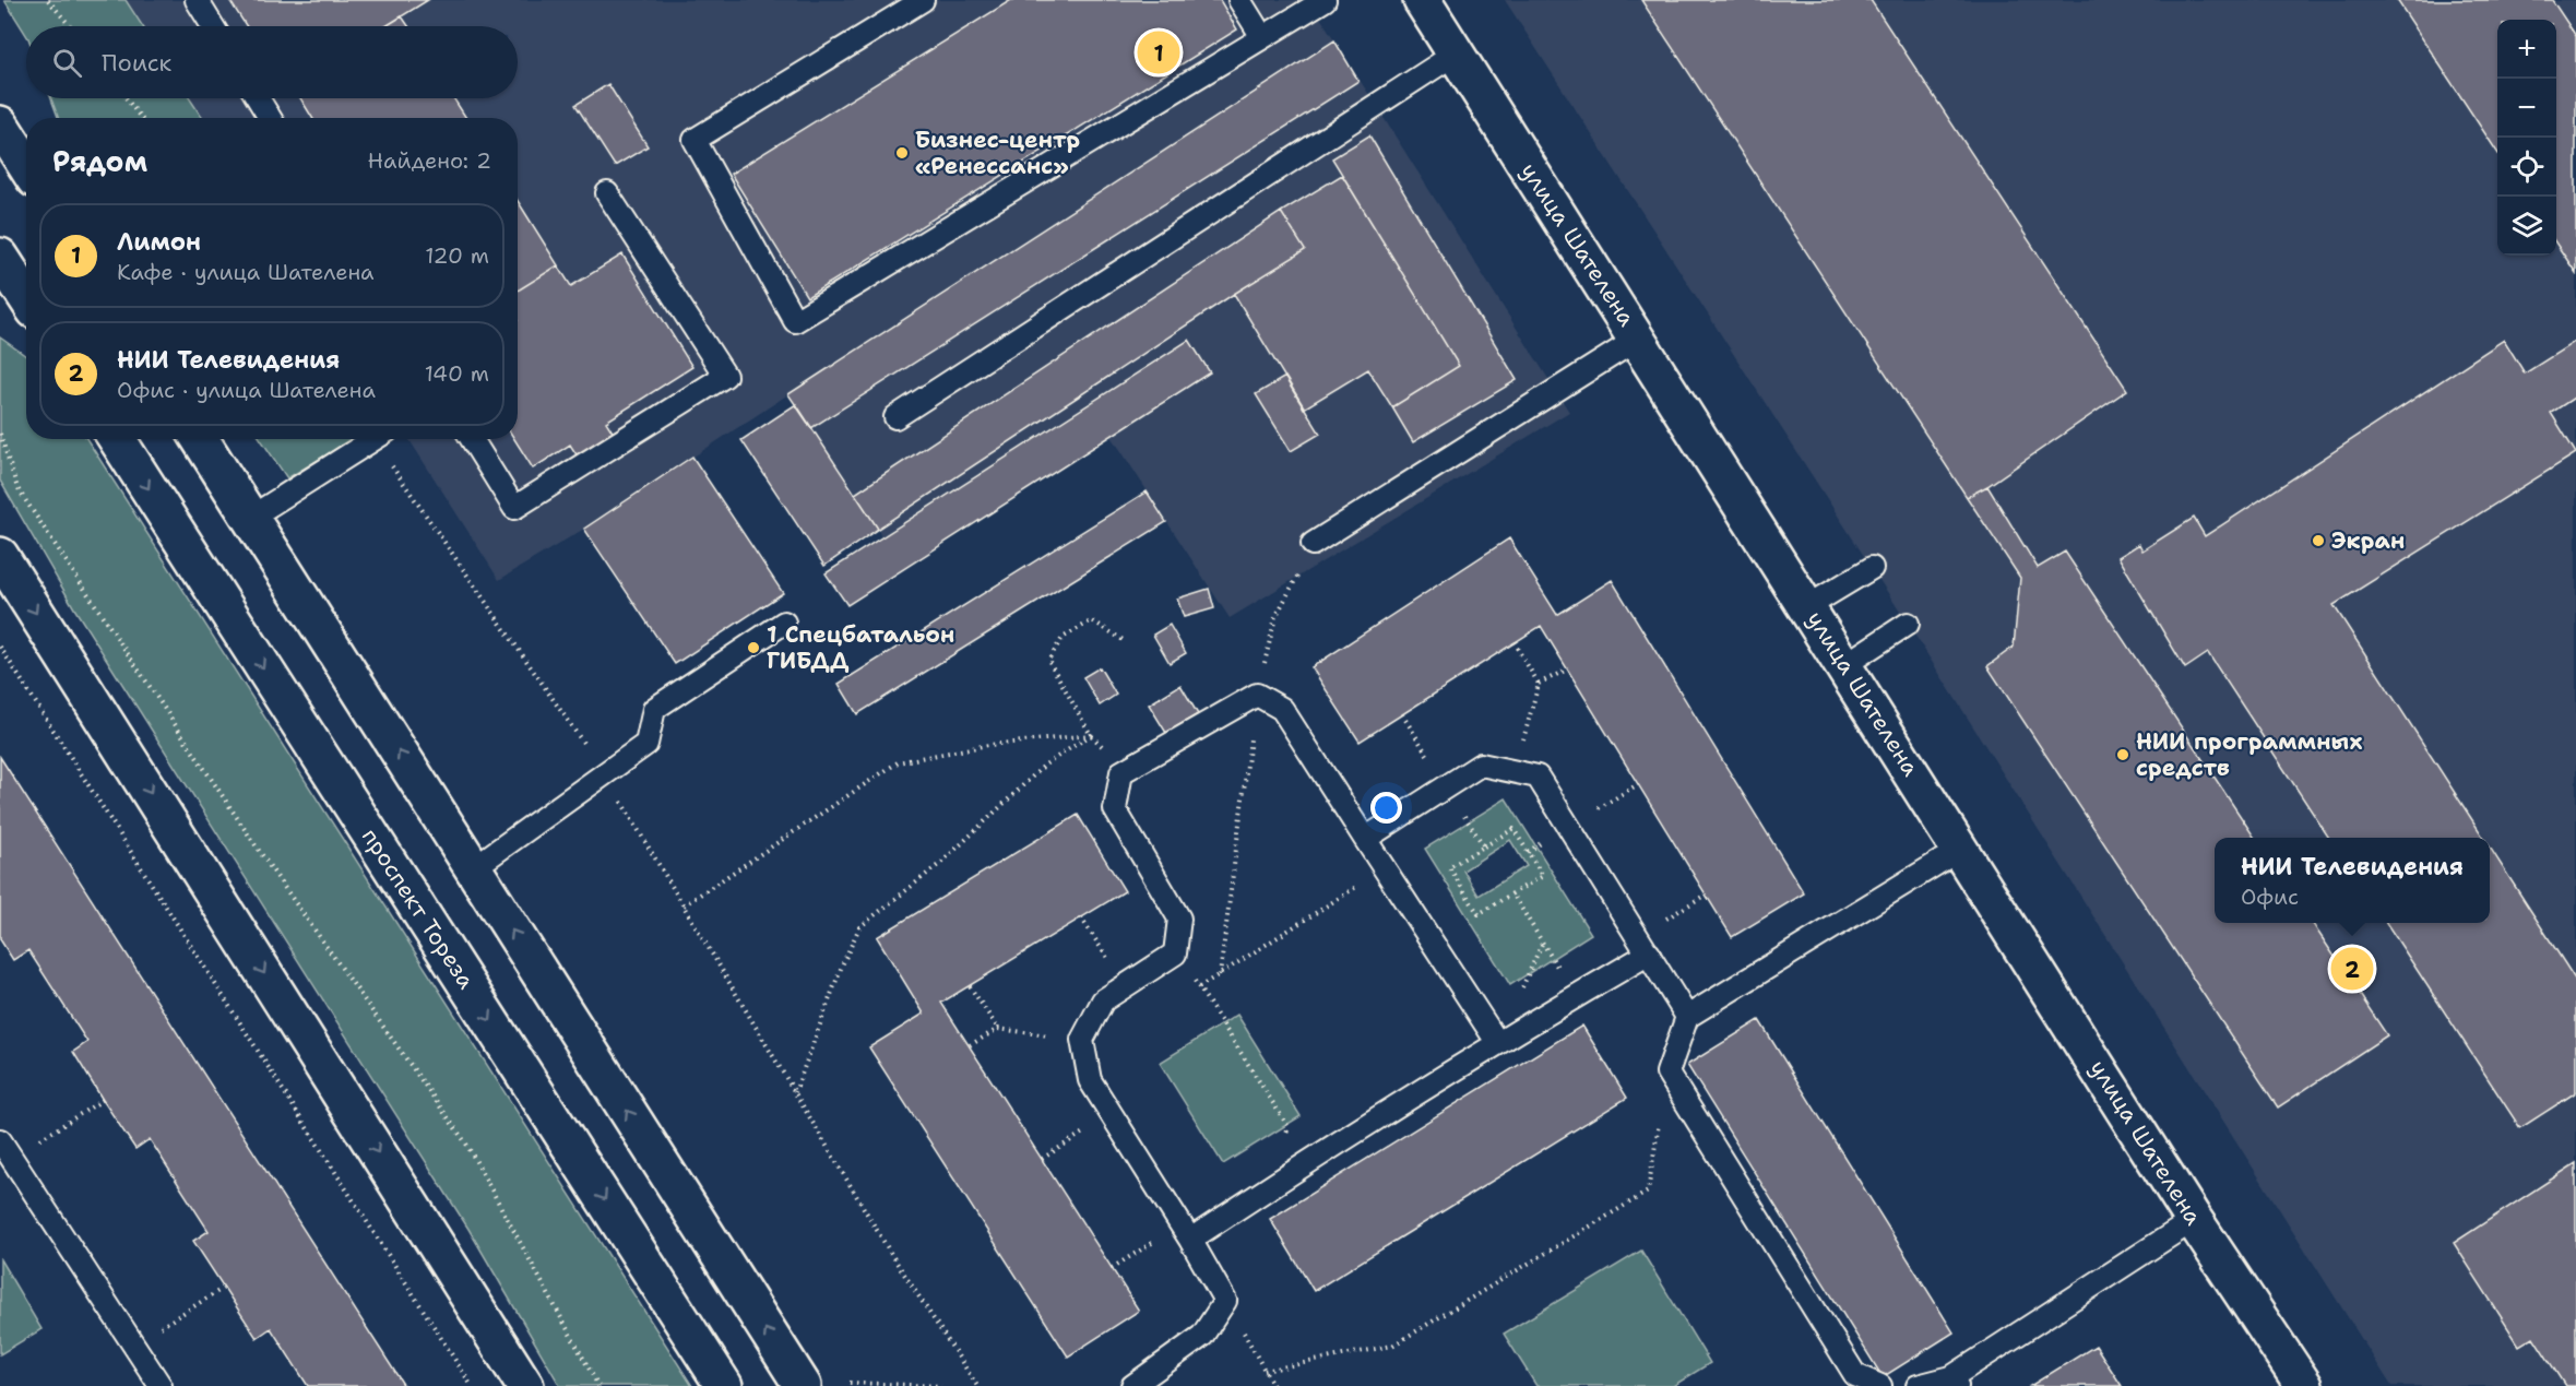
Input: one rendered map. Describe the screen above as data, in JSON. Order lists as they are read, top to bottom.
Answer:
{
  "streets": {
    "street": ["улица Шателена", "проспект Тореза"]
  },
  "places": [
    "Бизнес-центр «Ренессанс»",
    "Экран",
    "1 Спецбатальон ГИБДД",
    "НИИ программных средств"
  ],
  "page": {
    "map_buttons": ["+", "−"],
    "search": "Поиск",
    "pins": ["1", "2"],
    "heading": ["Рядом", "Найдено: 2"],
    "list": [
      {
        "mark": "1",
        "name": "Лимон",
        "note": "Кафе · улица Шателена",
        "value": "120 m"
      },
      {
        "mark": "2",
        "name": "НИИ Телевидения",
        "note": "Офис · улица Шателена",
        "value": "140 m"
      }
    ],
    "popup": ["НИИ Телевидения", "Офис"]
  }
}
